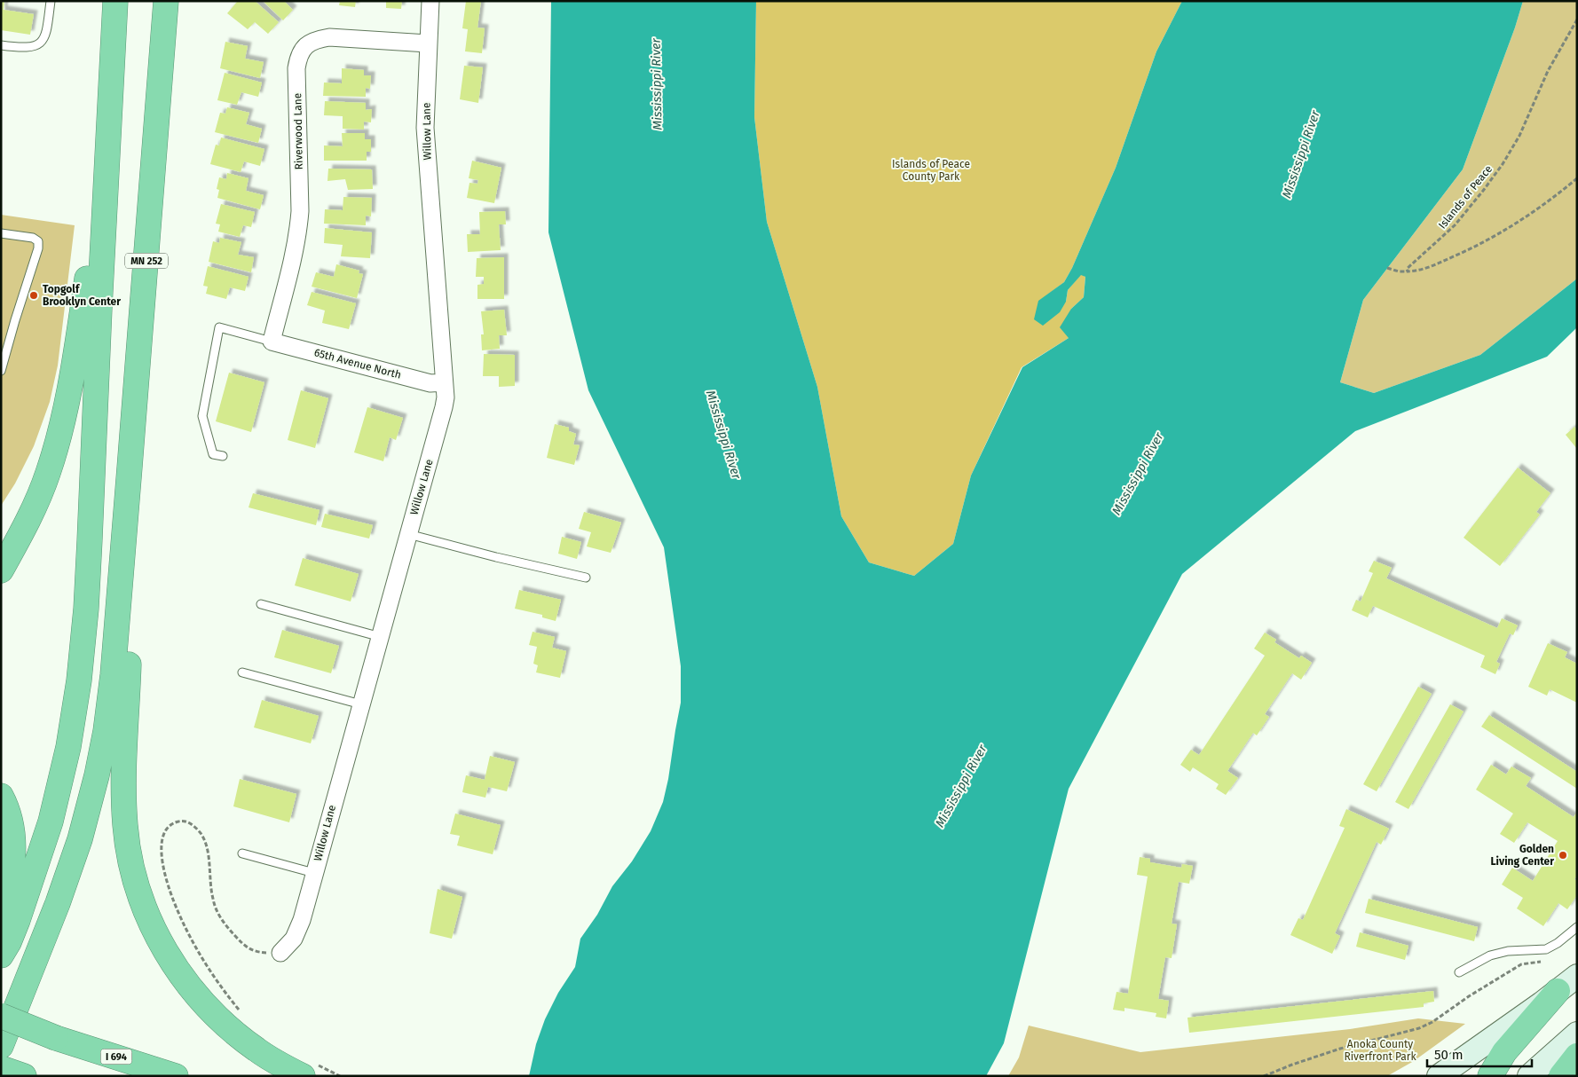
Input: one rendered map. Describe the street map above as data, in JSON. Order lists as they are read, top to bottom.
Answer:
{
  "streets": {
    "highway": ["MN 252", "I 694"],
    "street": ["Riverwood Lane", "Willow Lane", "65th Avenue North"],
    "path": ["Islands of Peace"]
  },
  "crossings": [
    ["Riverwood Lane", "Willow Lane"],
    ["Riverwood Lane", "65th Avenue North"],
    ["Willow Lane", "65th Avenue North"]
  ],
  "water": ["Mississippi River"],
  "parks": ["Islands of Peace County Park", "Anoka County Riverfront Park"],
  "places": ["Topgolf Brooklyn Center", "Golden Living Center"],
  "scale_bar": "50 m"
}
